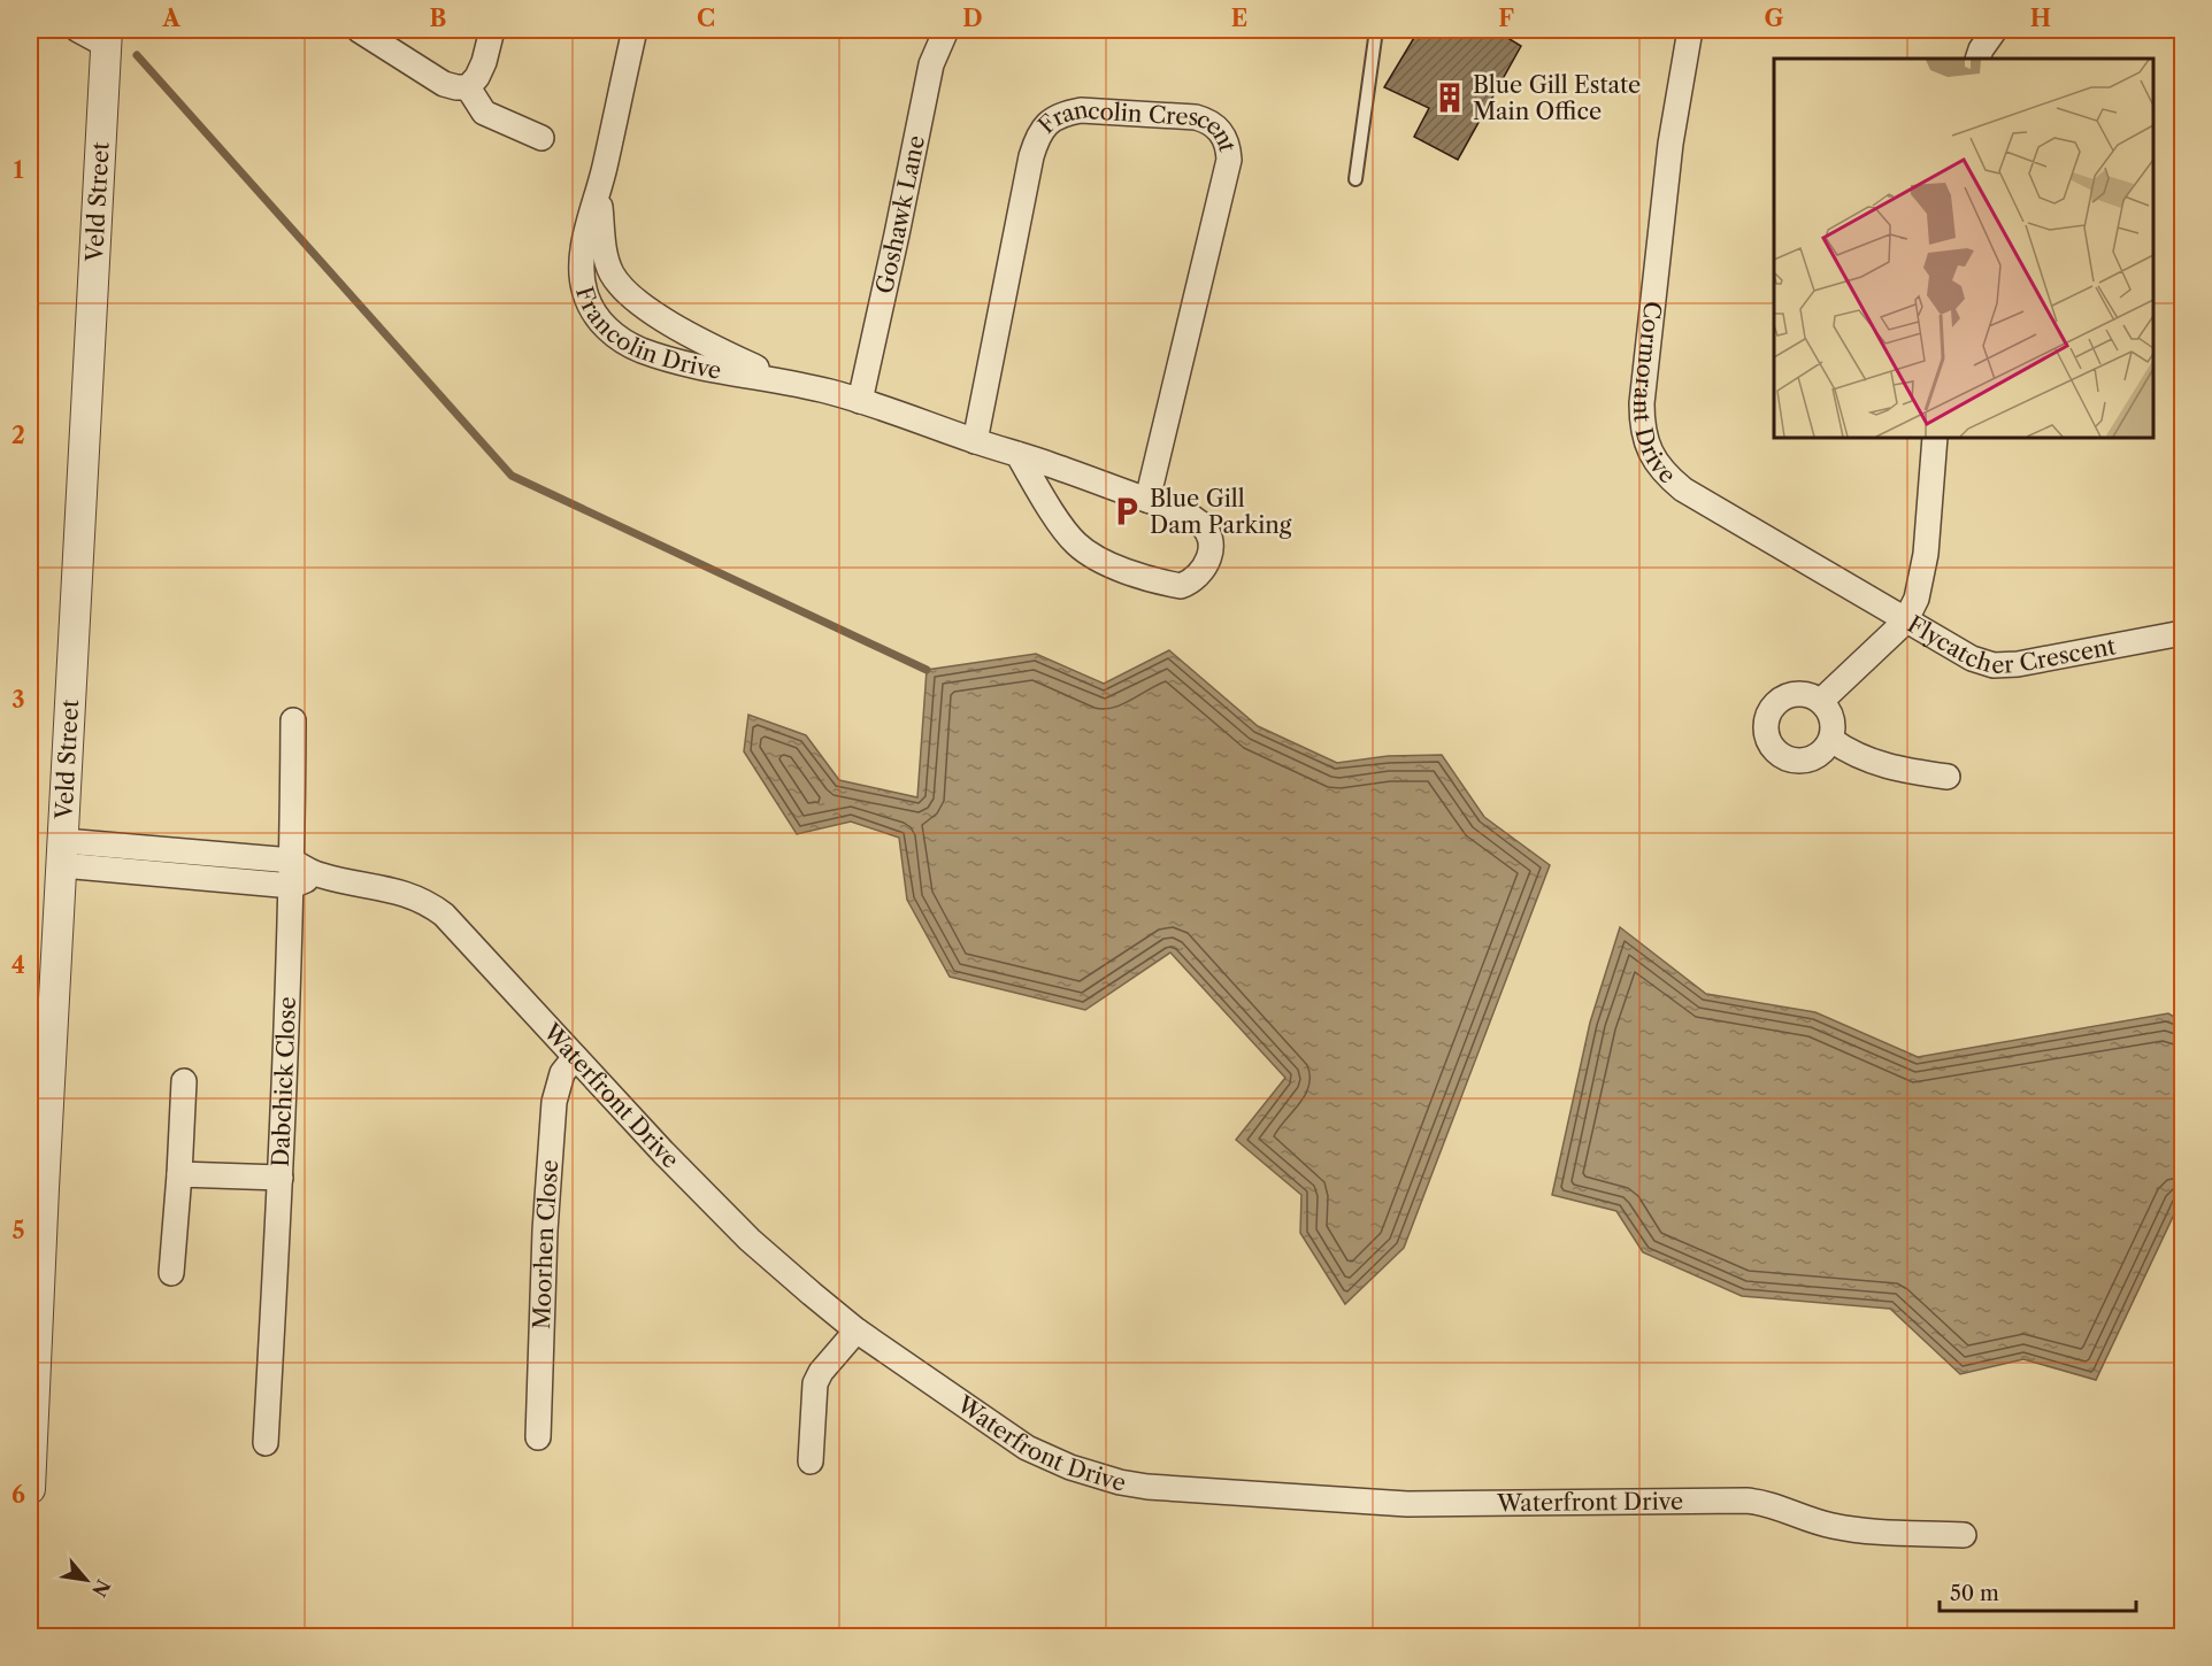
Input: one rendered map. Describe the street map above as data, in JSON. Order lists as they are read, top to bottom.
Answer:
{
  "streets": {
    "street": [
      "Francolin Crescent",
      "Veld Street",
      "Goshawk Lane",
      "Francolin Drive",
      "Cormorant Drive",
      "Flycatcher Crescent",
      "Dabchick Close",
      "Waterfront Drive",
      "Moorhen Close"
    ]
  },
  "crossings": [
    ["Francolin Crescent", "Francolin Drive"],
    ["Veld Street", "Waterfront Drive"],
    ["Goshawk Lane", "Francolin Drive"],
    ["Cormorant Drive", "Flycatcher Crescent"],
    ["Dabchick Close", "Waterfront Drive"],
    ["Waterfront Drive", "Moorhen Close"]
  ],
  "places": {
    "building": ["Blue Gill Estate Main Office"],
    "parking": ["Blue Gill Dam Parking"]
  },
  "scale_bar": "50 m",
  "north": "bottom right",
  "grid": {
    "columns": [
      "A",
      "B",
      "C",
      "D",
      "E",
      "F",
      "G",
      "H"
    ],
    "rows": [
      "1",
      "2",
      "3",
      "4",
      "5",
      "6"
    ]
  }
}
